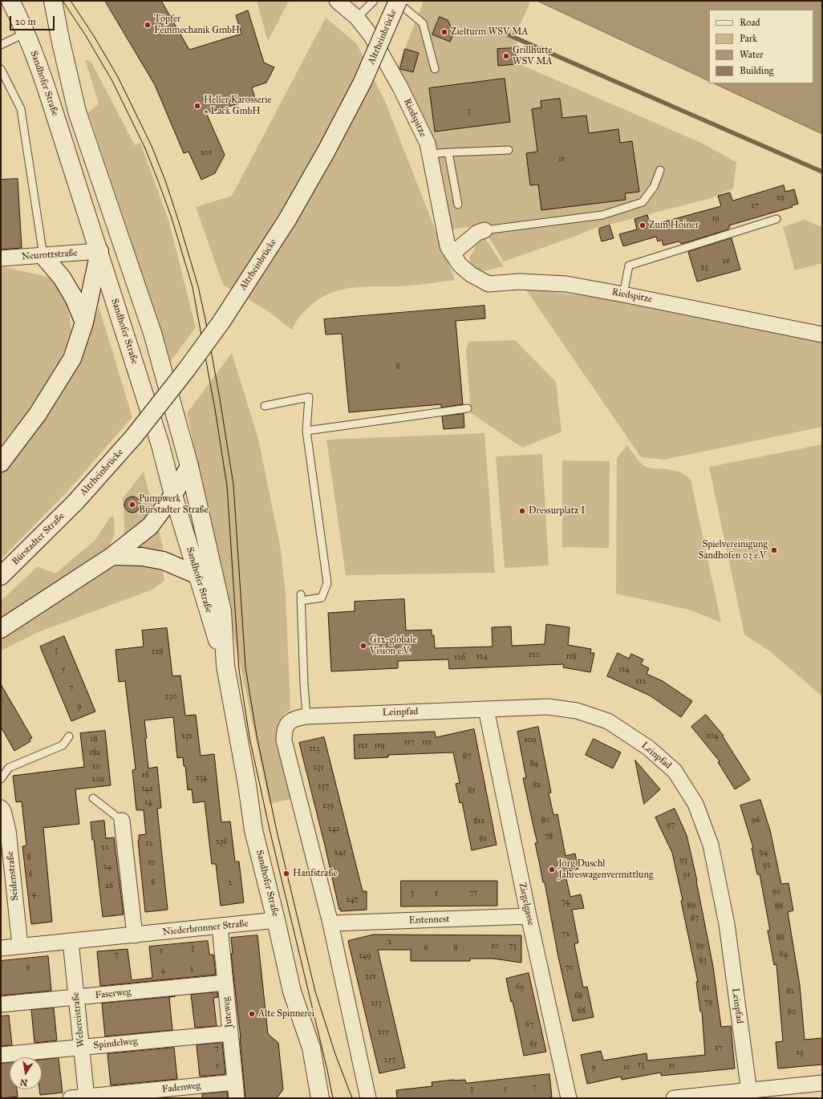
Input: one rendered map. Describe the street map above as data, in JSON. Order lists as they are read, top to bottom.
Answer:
{
  "streets": {
    "street": [
      "Altrheinbrücke",
      "Sandhofer Straße",
      "Riedspitze",
      "Neurottstraße",
      "Bürstadter Straße",
      "Leinpfad",
      "Seidenstraße",
      "Ziegelgasse",
      "Entennest",
      "Niederbronner Straße",
      "Faserweg",
      "Juteweg",
      "Webereistraße",
      "Spindelweg",
      "Fadenweg"
    ]
  },
  "crossings": [
    ["Altrheinbrücke", "Bürstadter Straße"],
    ["Sandhofer Straße", "Neurottstraße"],
    ["Sandhofer Straße", "Niederbronner Straße"],
    ["Leinpfad", "Ziegelgasse"],
    ["Seidenstraße", "Niederbronner Straße"],
    ["Ziegelgasse", "Entennest"],
    ["Niederbronner Straße", "Juteweg"],
    ["Niederbronner Straße", "Webereistraße"],
    ["Faserweg", "Juteweg"],
    ["Faserweg", "Webereistraße"],
    ["Juteweg", "Spindelweg"],
    ["Juteweg", "Fadenweg"],
    ["Webereistraße", "Spindelweg"],
    ["Webereistraße", "Fadenweg"]
  ],
  "places": [
    "Töpfer Feinmechanik GmbH",
    "Zielturm WSV MA",
    "Grillhütte WSV MA",
    "Heller Karosserie + Lack GmbH",
    "Zum Hoiner",
    "Pumpwerk Bürstadter Straße",
    "Dressurplatz I",
    "Spielvereinigung Sandhofen 03 e.V.",
    "G12-globale Vision e.V.",
    "Jörg Duschl Jahreswagenvermittlung",
    "Hanfstraße",
    "Alte Spinnerei"
  ],
  "house_numbers": [
    "3",
    "201",
    "11",
    "29",
    "27",
    "19",
    "25",
    "23",
    "8",
    "3",
    "228",
    "120",
    "124",
    "118",
    "126",
    "5",
    "114",
    "112",
    "7",
    "230",
    "9",
    "232",
    "104",
    "18",
    "109",
    "117",
    "115",
    "121",
    "119",
    "123",
    "18a",
    "87",
    "84",
    "20",
    "235",
    "16",
    "234",
    "20a",
    "82",
    "237",
    "14a",
    "85",
    "14",
    "239",
    "80",
    "96",
    "81a",
    "97",
    "241",
    "78",
    "81",
    "236",
    "12",
    "22",
    "243",
    "94",
    "8",
    "93",
    "10",
    "92",
    "24",
    "6",
    "91",
    "8",
    "2",
    "26",
    "90",
    "3",
    "5",
    "77",
    "4",
    "247",
    "74",
    "89",
    "88",
    "87",
    "72",
    "86",
    "2",
    "10",
    "73",
    "85",
    "3",
    "6",
    "8",
    "5",
    "84",
    "7",
    "249",
    "83",
    "9",
    "70",
    "2",
    "4",
    "251",
    "69",
    "81",
    "82",
    "68",
    "79",
    "253",
    "66",
    "80",
    "67",
    "255",
    "65",
    "17",
    "7",
    "19",
    "257",
    "13",
    "5",
    "15",
    "9",
    "11",
    "7",
    "3",
    "5"
  ],
  "legend": [
    "Road",
    "Park",
    "Water",
    "Building"
  ],
  "scale_bar": "20 m",
  "north": "bottom"
}
